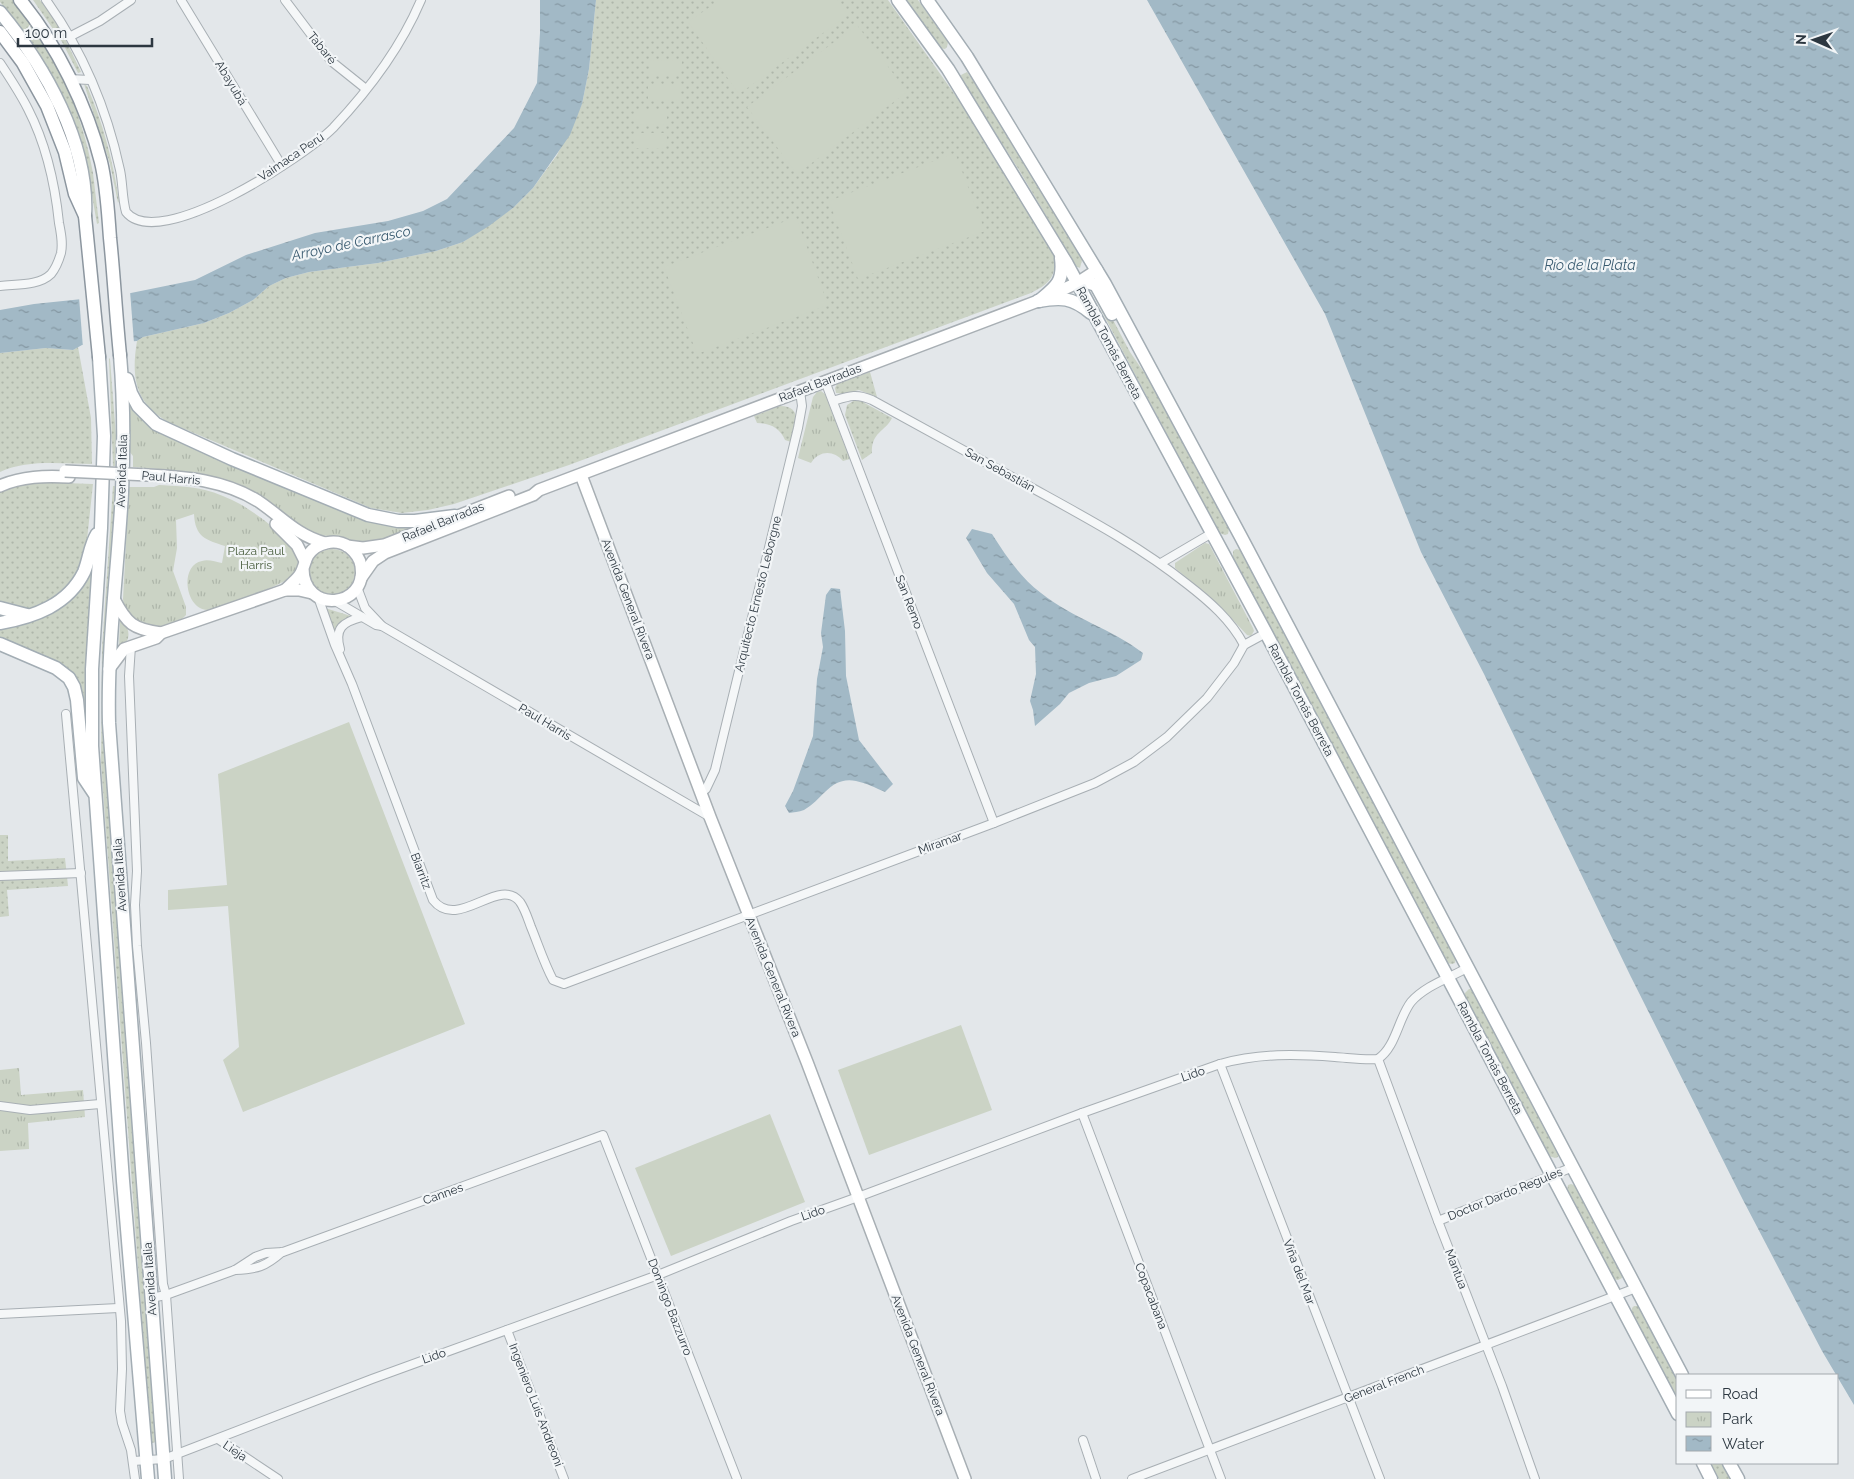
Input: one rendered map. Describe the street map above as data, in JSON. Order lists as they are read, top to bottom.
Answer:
{
  "streets": {
    "main road": [
      "Rambla Tomás Berreta",
      "Rafael Barradas",
      "Avenida Italia",
      "Paul Harris",
      "Avenida General Rivera"
    ],
    "street": [
      "Tabaré",
      "Abayubá",
      "Vaimaca Perú",
      "San Sebastián",
      "Arquitecto Ernesto Leborgne",
      "San Remo",
      "Miramar",
      "Biarritz",
      "Lido",
      "Cannes",
      "Doctor Dardo Regules",
      "Mantua",
      "Viña del Mar",
      "Copacabana",
      "Domingo Bazzurro",
      "General French",
      "Ingeniero Luis Andreoni",
      "Lieja"
    ]
  },
  "crossings": [
    ["Tabaré", "Vaimaca Perú"],
    ["Abayubá", "Vaimaca Perú"],
    ["Rambla Tomás Berreta", "Rafael Barradas"],
    ["Rambla Tomás Berreta", "Doctor Dardo Regules"],
    ["Rambla Tomás Berreta", "General French"],
    ["Rafael Barradas", "Paul Harris"],
    ["Rafael Barradas", "Arquitecto Ernesto Leborgne"],
    ["Rafael Barradas", "Avenida General Rivera"],
    ["Rafael Barradas", "San Remo"],
    ["Rafael Barradas", "Biarritz"],
    ["San Sebastián", "San Remo"],
    ["San Sebastián", "Miramar"],
    ["Avenida Italia", "Lido"],
    ["Avenida Italia", "Cannes"],
    ["Paul Harris", "Avenida General Rivera"],
    ["Paul Harris", "Biarritz"],
    ["Arquitecto Ernesto Leborgne", "Avenida General Rivera"],
    ["Avenida General Rivera", "Miramar"],
    ["Avenida General Rivera", "Lido"],
    ["San Remo", "Miramar"],
    ["Miramar", "Biarritz"],
    ["Lido", "Mantua"],
    ["Lido", "Viña del Mar"],
    ["Lido", "Copacabana"],
    ["Lido", "Domingo Bazzurro"],
    ["Lido", "Ingeniero Luis Andreoni"],
    ["Lido", "Lieja"],
    ["Cannes", "Domingo Bazzurro"],
    ["Doctor Dardo Regules", "Mantua"],
    ["Mantua", "General French"],
    ["Viña del Mar", "General French"],
    ["Copacabana", "General French"]
  ],
  "water": ["Arroyo de Carrasco", "Río de la Plata"],
  "parks": ["Plaza Paul Harris"],
  "legend": ["Road", "Park", "Water"],
  "scale_bar": "100 m",
  "north": "left"
}
